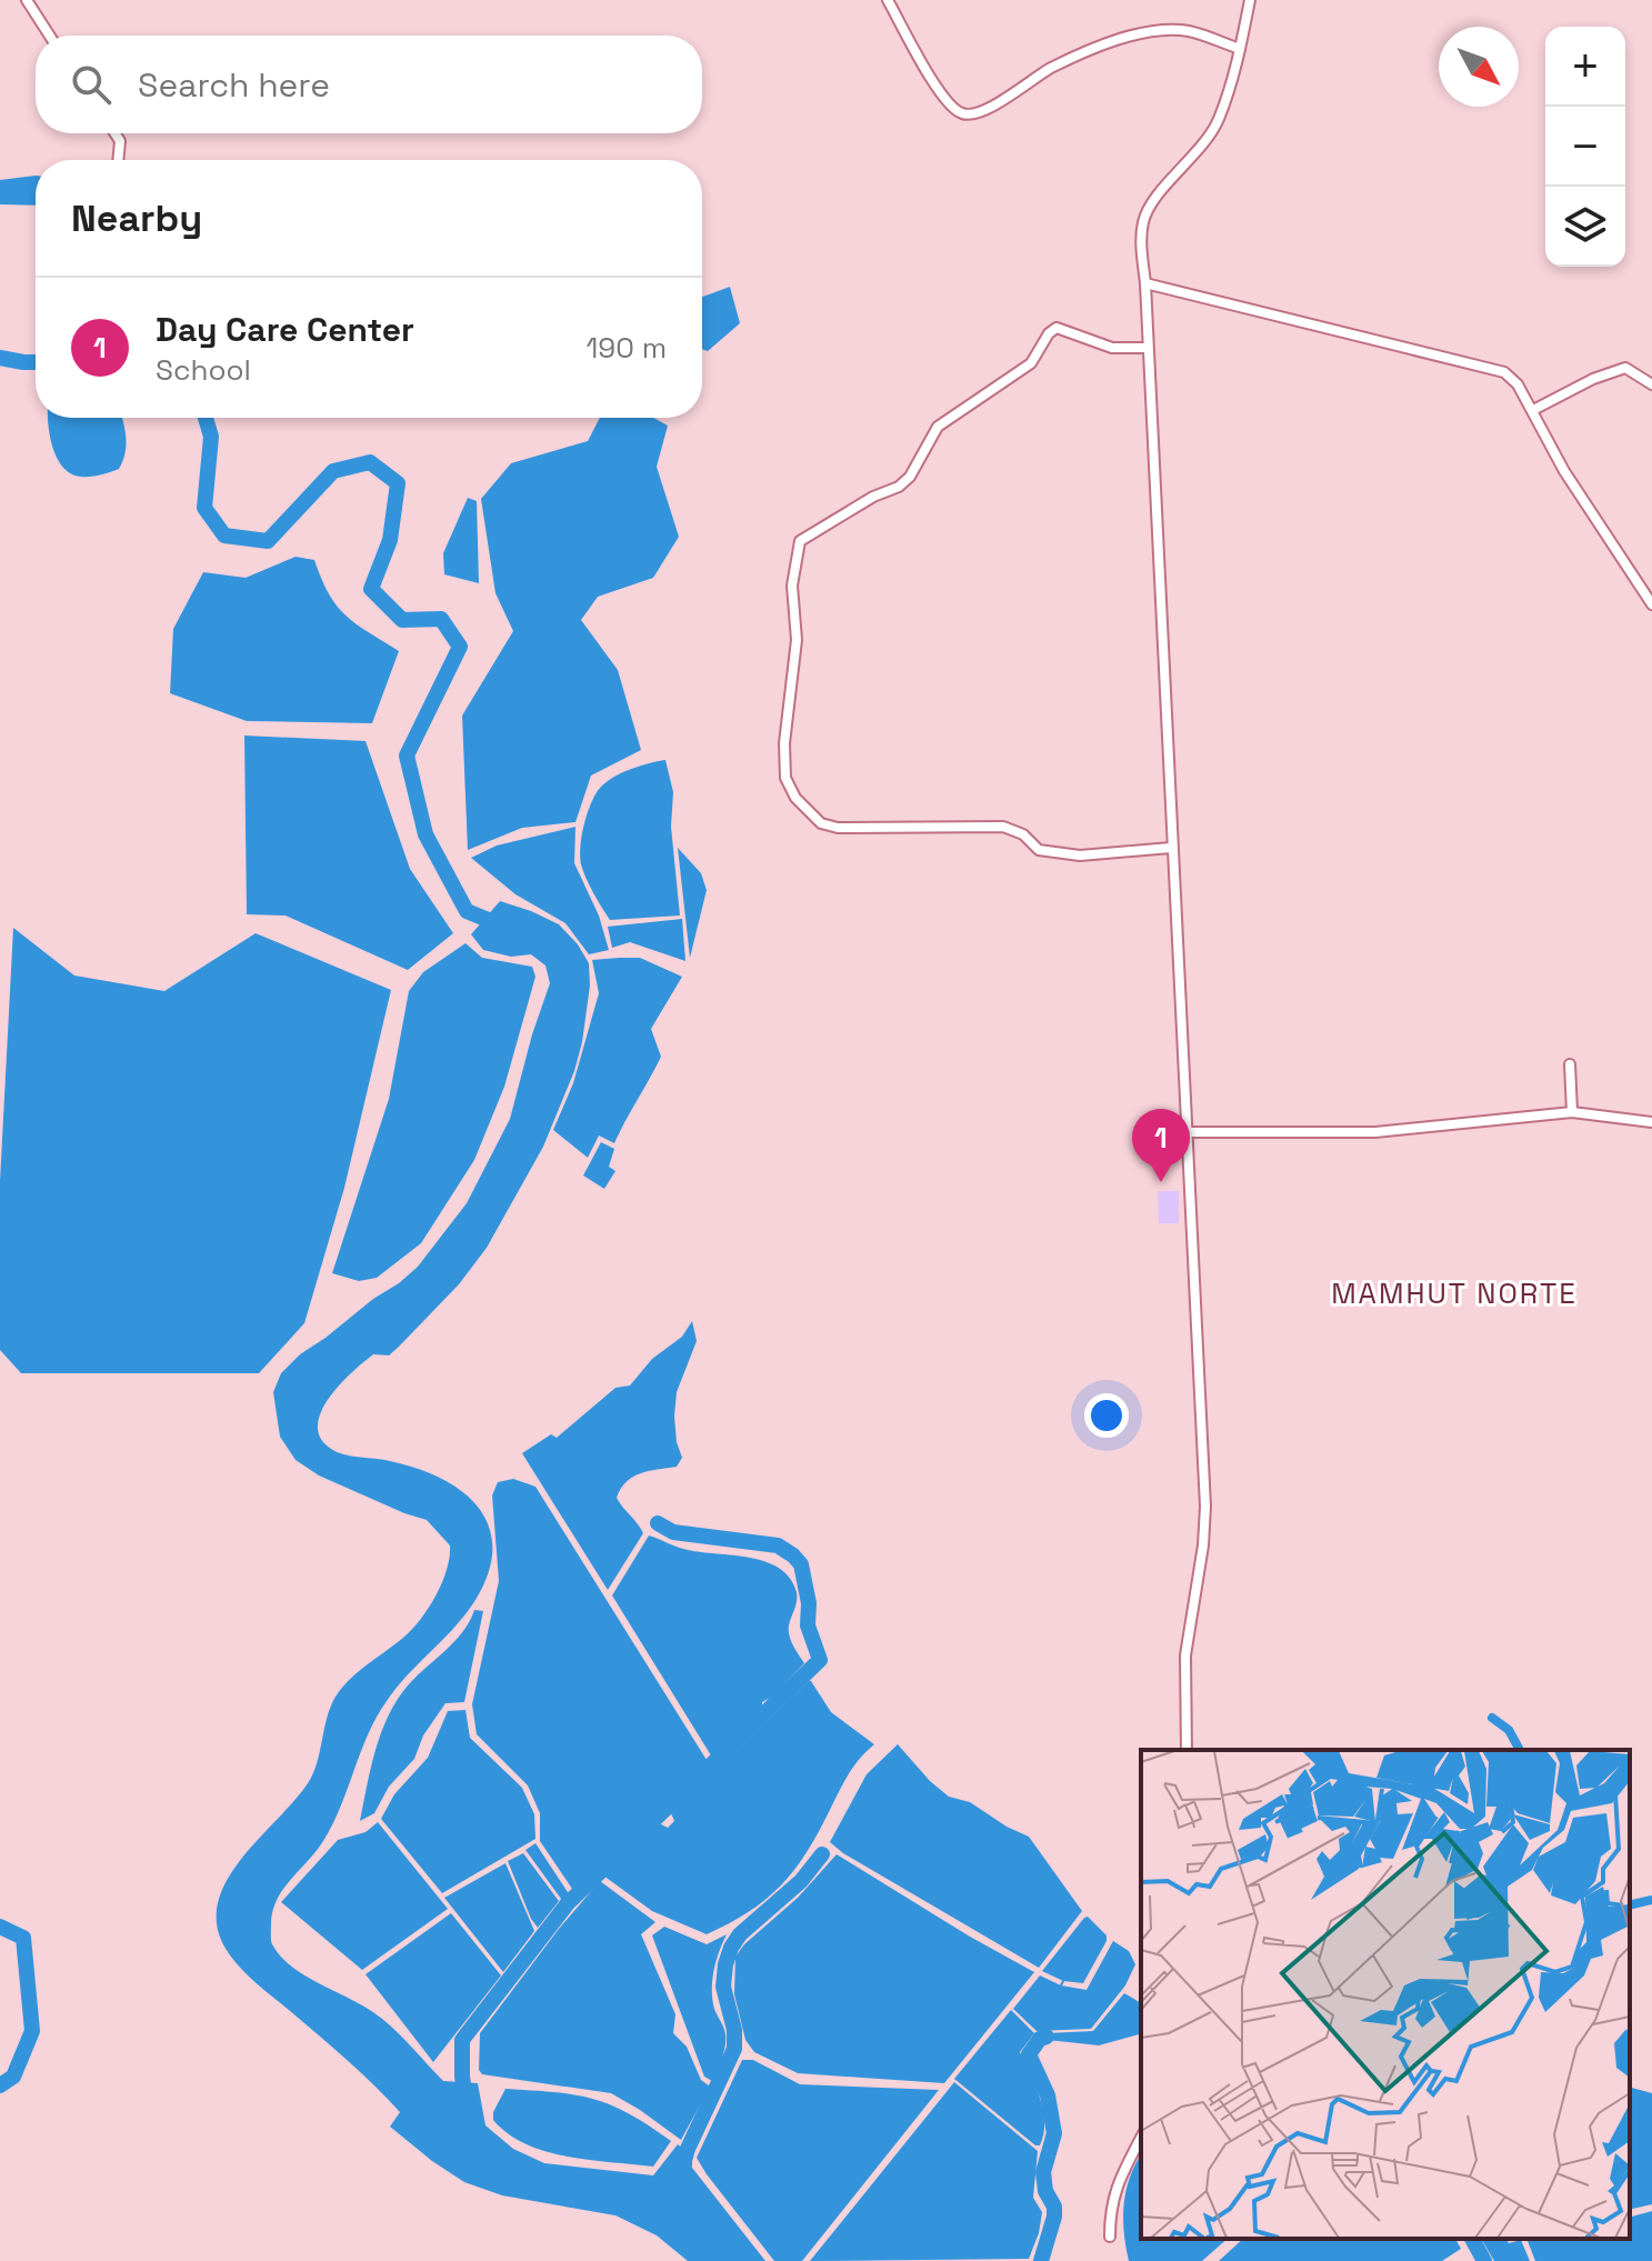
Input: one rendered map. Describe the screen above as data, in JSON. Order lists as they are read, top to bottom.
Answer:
{
  "districts": ["MAMHUT NORTE"],
  "north": "bottom right",
  "page": {
    "map_buttons": ["+", "−"],
    "search": "Search here",
    "heading": "Nearby",
    "list": [
      {
        "mark": "1",
        "name": "Day Care Center",
        "note": "School",
        "value": "190 m"
      }
    ],
    "pins": "1"
  }
}
